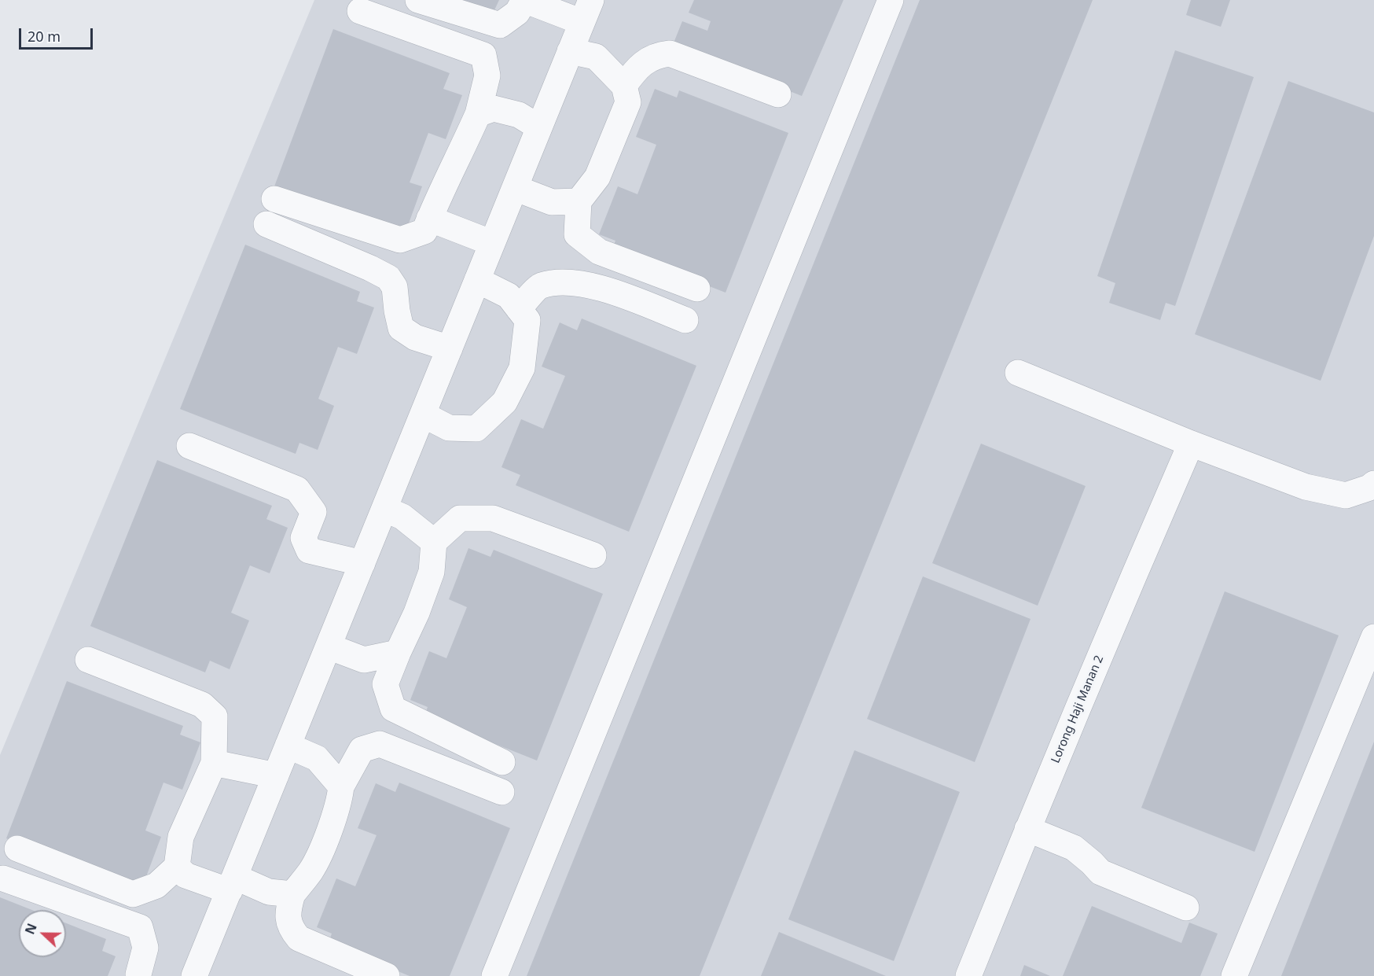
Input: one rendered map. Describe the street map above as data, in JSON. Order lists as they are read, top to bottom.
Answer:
{
  "streets": {
    "street": ["Lorong Haji Manan 2"]
  },
  "scale_bar": "20 m",
  "north": "left"
}
